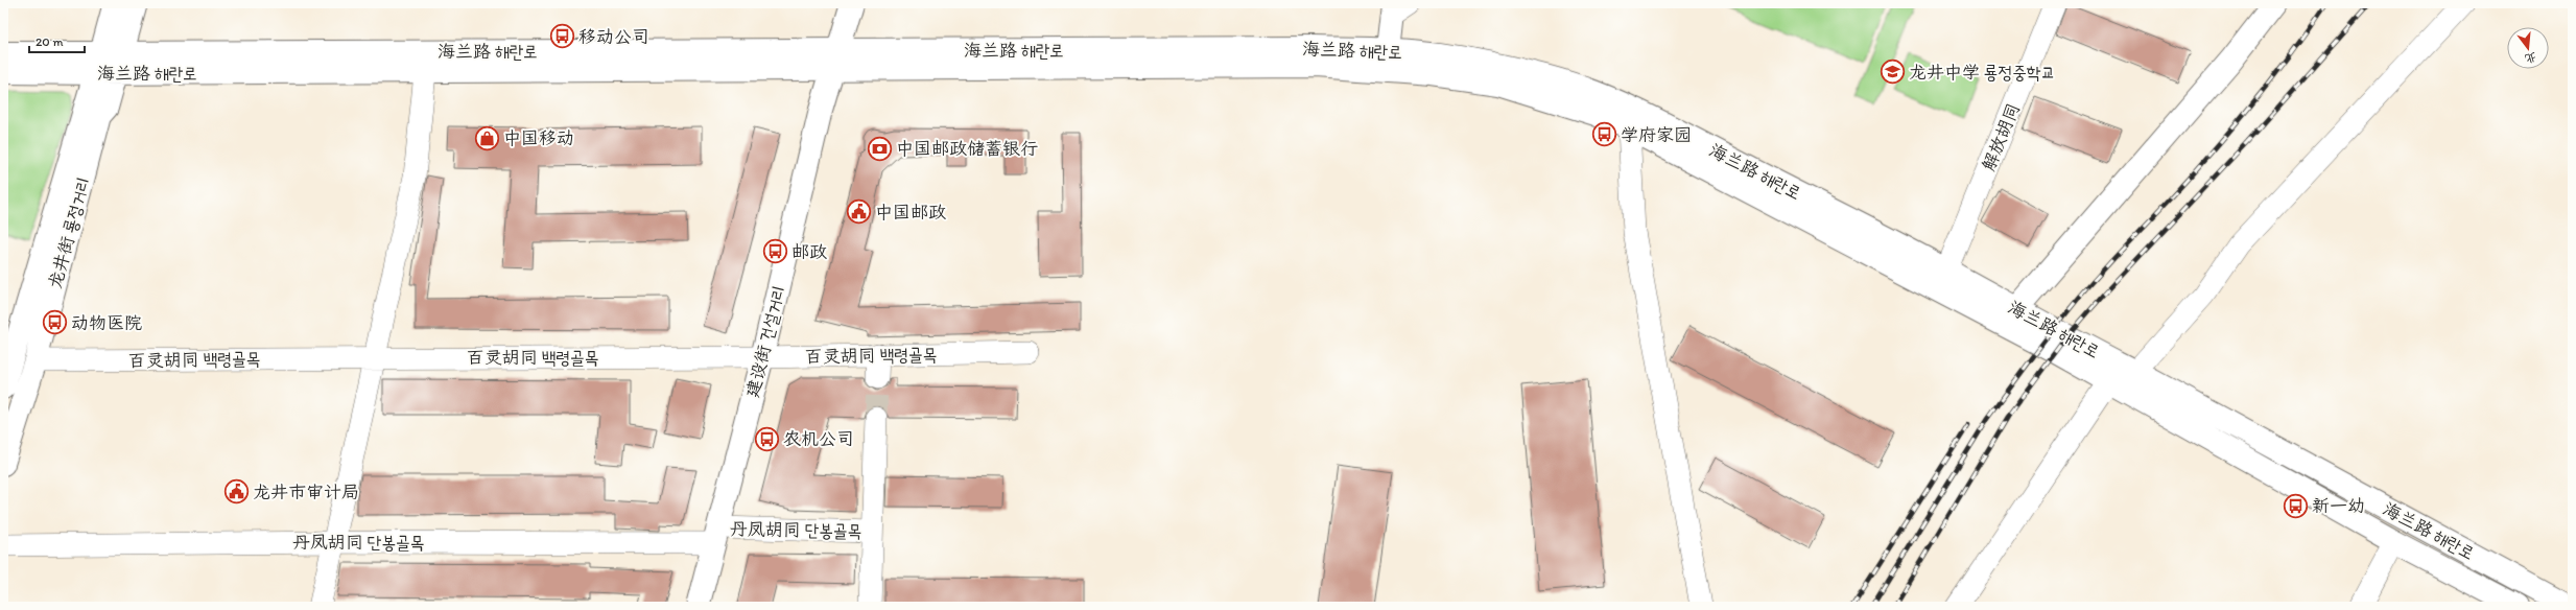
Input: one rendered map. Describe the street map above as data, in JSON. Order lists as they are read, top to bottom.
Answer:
{
  "streets": {
    "main road": ["海兰路 해란로", "龙井街 룡정거리", "建设街 건설거리"],
    "street": ["解放胡同", "百灵胡同 백령골목", "丹凤胡同 단봉골목"]
  },
  "crossings": [
    ["海兰路 해란로", "解放胡同"],
    ["海兰路 해란로", "龙井街 룡정거리"],
    ["海兰路 해란로", "建设街 건설거리"],
    ["龙井街 룡정거리", "百灵胡同 백령골목"],
    ["建设街 건설거리", "百灵胡同 백령골목"],
    ["建设街 건설거리", "丹凤胡同 단봉골목"]
  ],
  "places": {
    "bus stop": [
      "移动公司",
      "学府家园",
      "邮政",
      "动物医院",
      "农机公司",
      "新一幼"
    ],
    "school or university": ["龙井中学 룡정중학교"],
    "shop": ["中国移动"],
    "bank": ["中国邮政储蓄银行"],
    "public building": ["中国邮政", "龙井市审计局"]
  },
  "scale_bar": "20 m",
  "north": "bottom"
}
